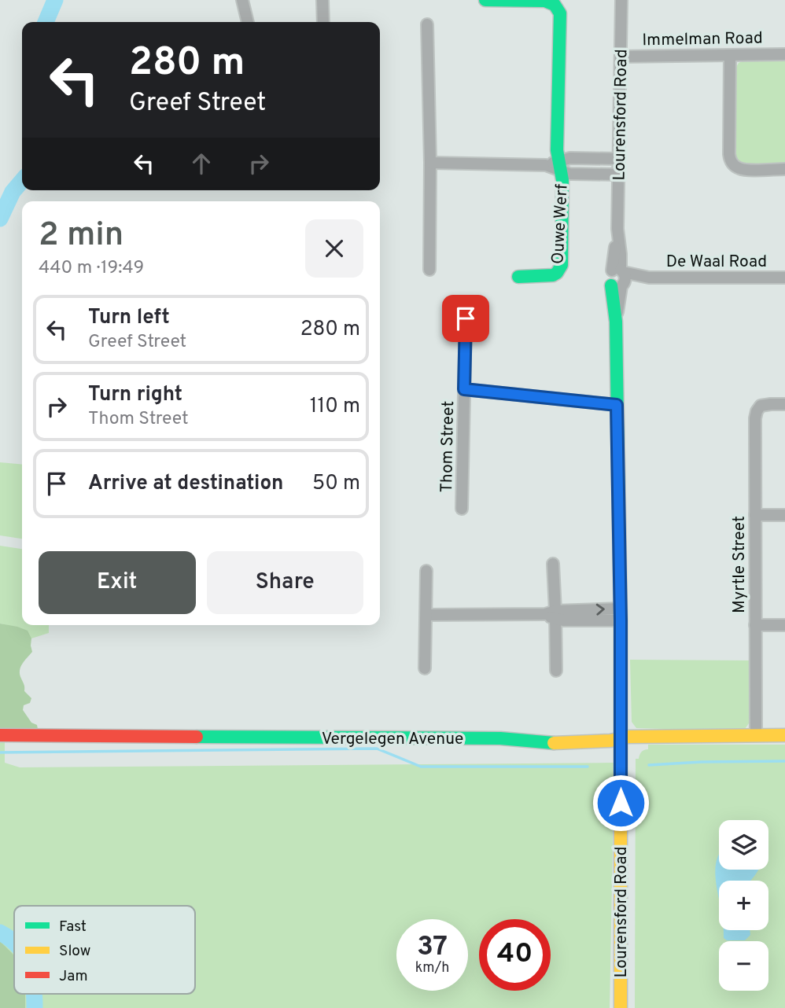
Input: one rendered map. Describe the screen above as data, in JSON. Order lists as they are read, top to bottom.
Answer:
{
  "streets": {
    "street": [
      "Immelman Road",
      "Lourensford Road",
      "Ouwe Werf",
      "De Waal Road",
      "Thom Street",
      "Myrtle Street",
      "Vergelegen Avenue"
    ]
  },
  "crossings": [
    ["Immelman Road", "Lourensford Road"],
    ["Lourensford Road", "Ouwe Werf"],
    ["Lourensford Road", "De Waal Road"],
    ["Lourensford Road", "Vergelegen Avenue"],
    ["Myrtle Street", "Vergelegen Avenue"]
  ],
  "legend": ["Fast", "Slow", "Jam"],
  "page": {
    "turn": ["280 m", "Greef Street"],
    "heading": ["2 min", "440 m · 19:49"],
    "list": [
      {
        "name": "Turn left",
        "note": "Greef Street",
        "value": "280 m"
      },
      {
        "name": "Turn right",
        "note": "Thom Street",
        "value": "110 m"
      },
      {
        "name": "Arrive at destination",
        "value": "50 m"
      }
    ],
    "buttons": ["Exit", "Share"],
    "map_buttons": ["+", "−"],
    "speed": "37 km/h",
    "limit": "40"
  }
}
